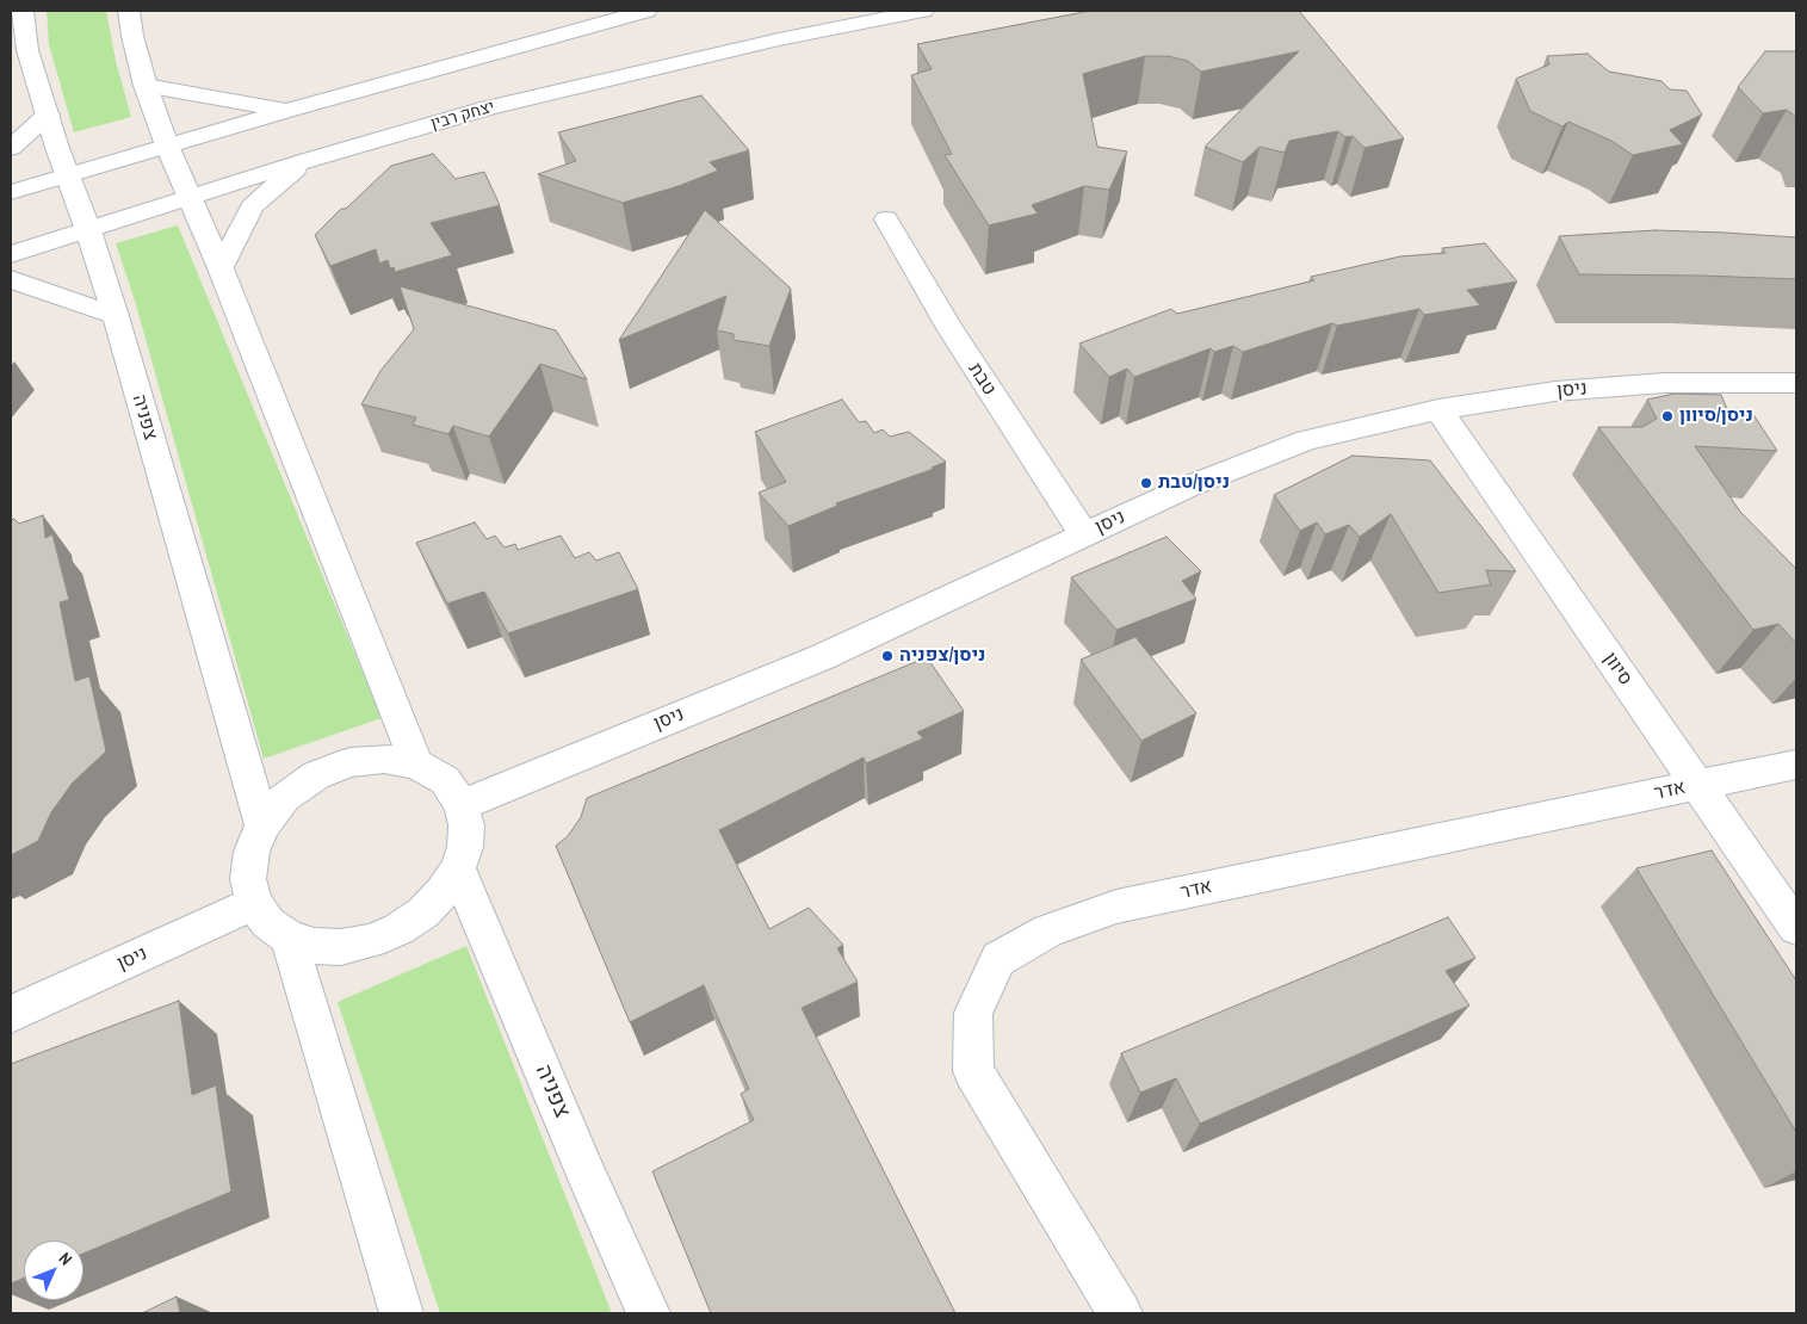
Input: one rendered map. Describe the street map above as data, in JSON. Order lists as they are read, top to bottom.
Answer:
{
  "streets": {
    "street": [
      "יצחק רבין",
      "טבת",
      "ניסן",
      "צפניה",
      "סיוון",
      "אדר"
    ]
  },
  "crossings": [
    ["יצחק רבין", "צפניה"],
    ["טבת", "ניסן"],
    ["ניסן", "צפניה"],
    ["ניסן", "סיוון"],
    ["סיוון", "אדר"]
  ],
  "places": ["ניסן/סיוון", "ניסן/טבת", "ניסן/צפניה"],
  "north": "top right"
}
